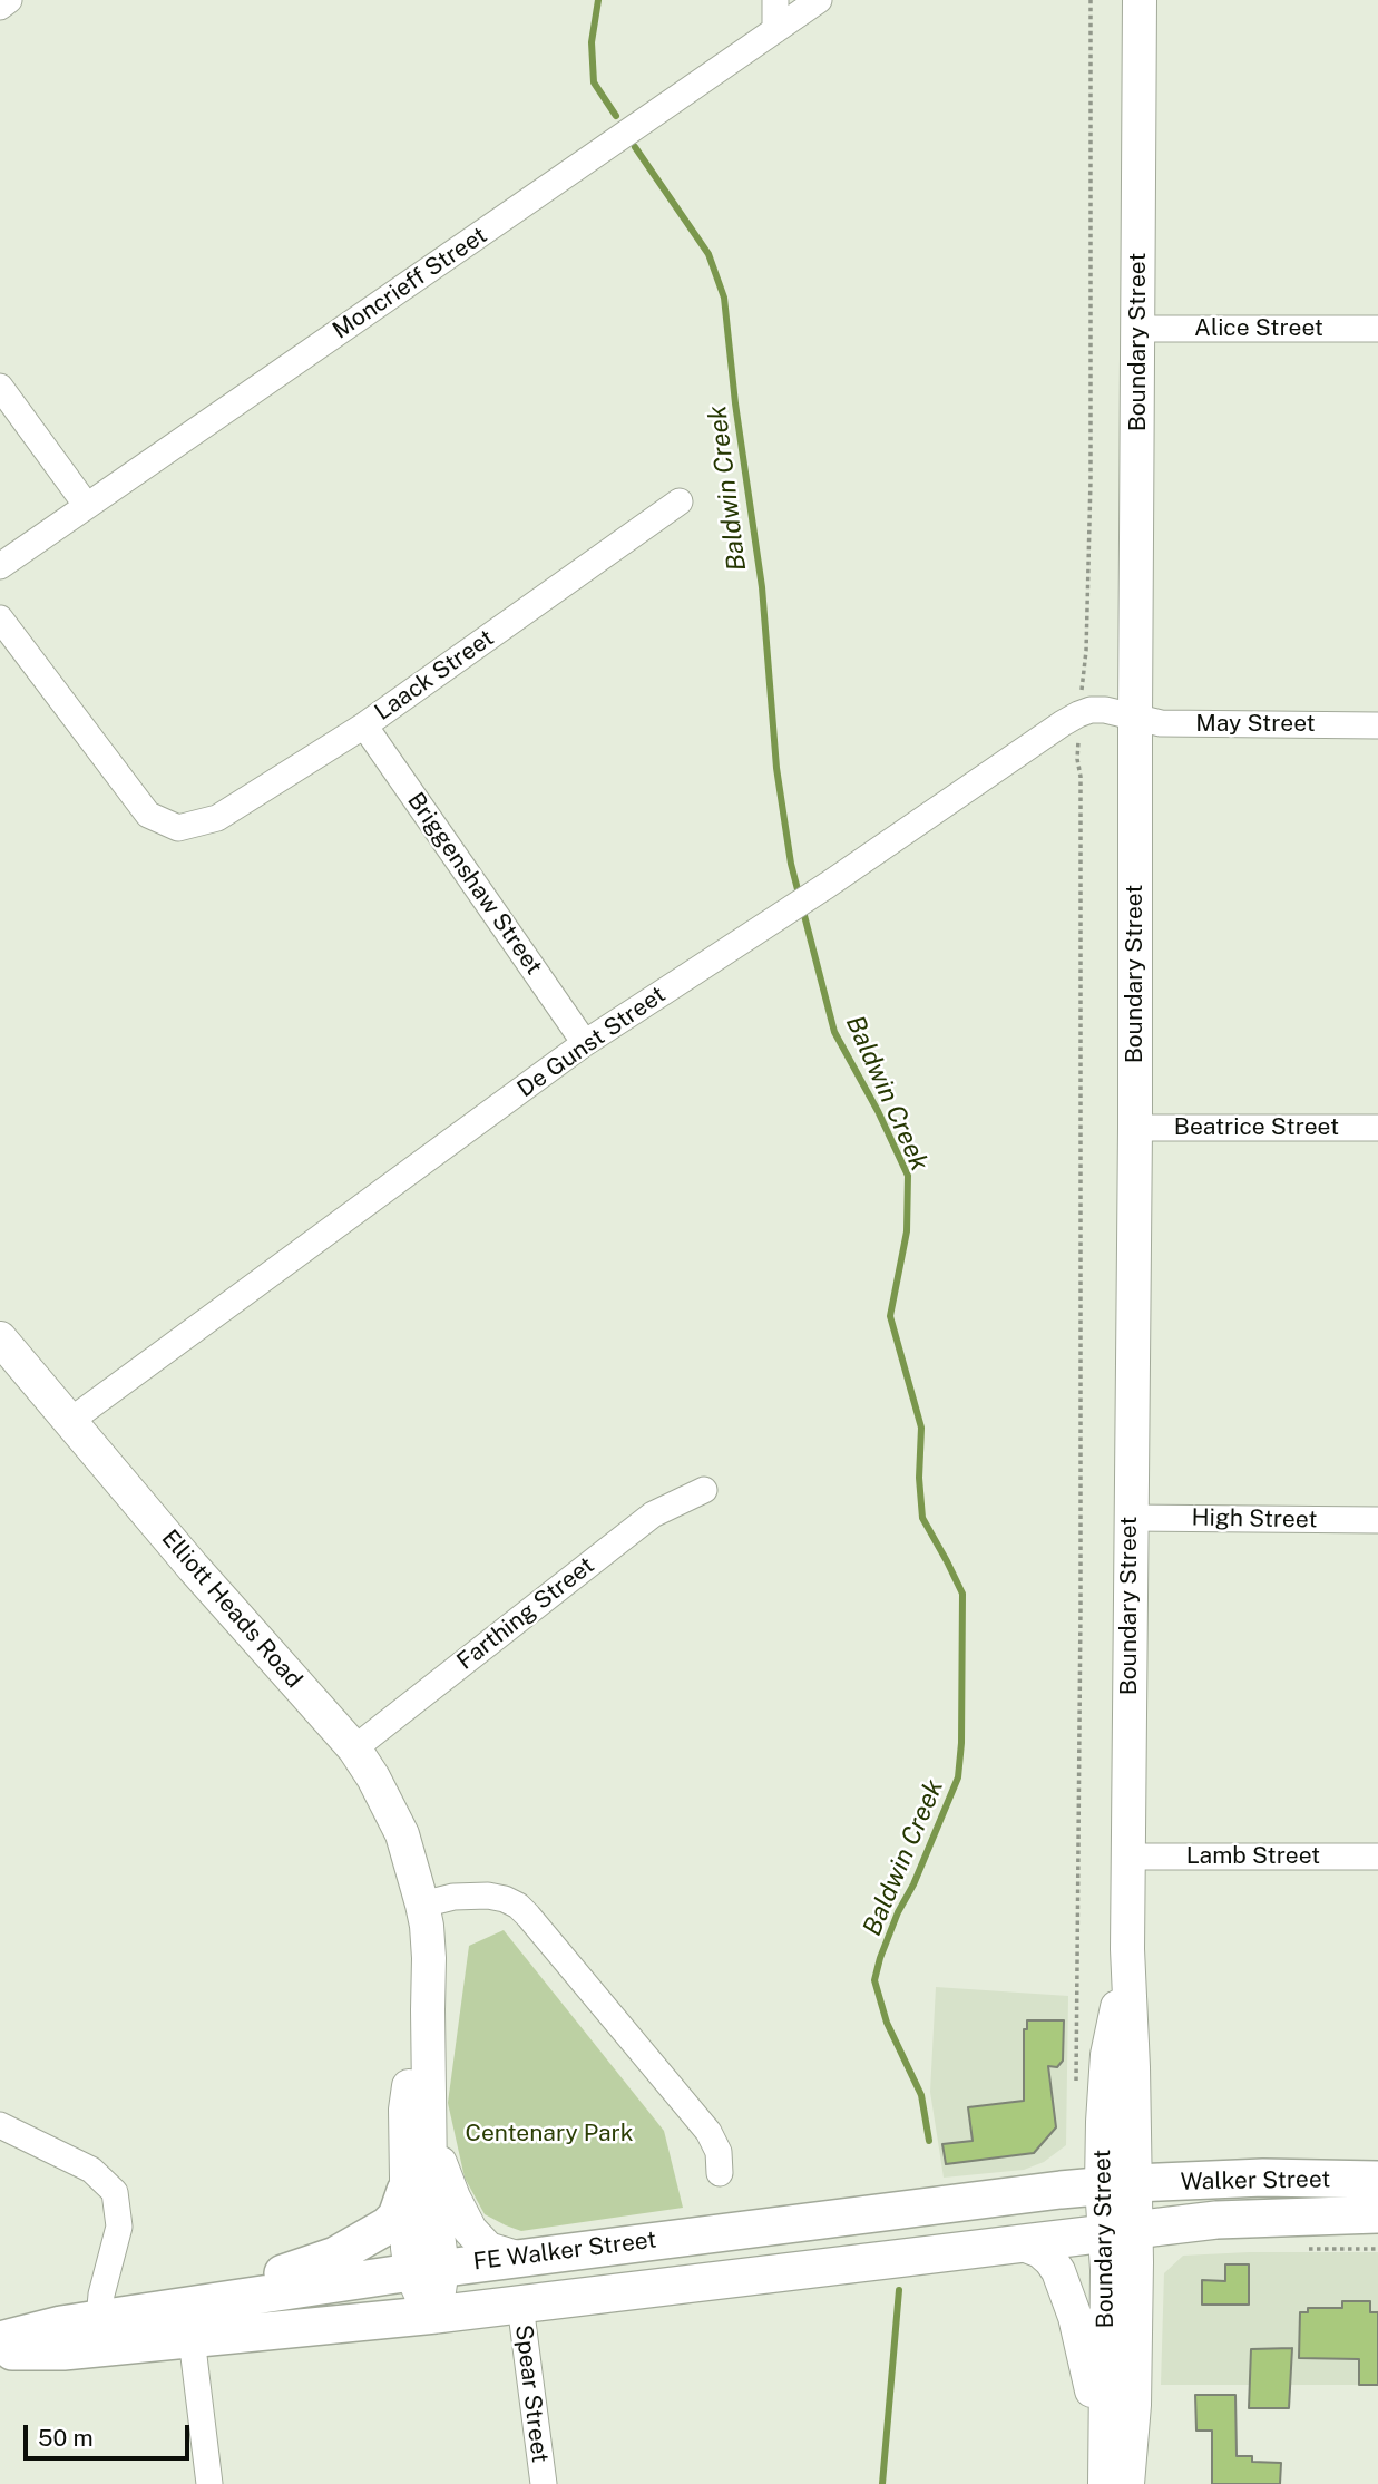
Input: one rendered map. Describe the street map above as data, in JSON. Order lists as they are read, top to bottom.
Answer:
{
  "streets": {
    "main road": ["Walker Street", "FE Walker Street"],
    "street": [
      "Moncrieff Street",
      "Alice Street",
      "Boundary Street",
      "Laack Street",
      "May Street",
      "Briggenshaw Street",
      "De Gunst Street",
      "Beatrice Street",
      "High Street",
      "Elliott Heads Road",
      "Farthing Street",
      "Lamb Street",
      "Spear Street"
    ]
  },
  "crossings": [
    ["Alice Street", "Boundary Street"],
    ["Boundary Street", "May Street"],
    ["Boundary Street", "De Gunst Street"],
    ["Boundary Street", "Beatrice Street"],
    ["Boundary Street", "High Street"],
    ["Boundary Street", "Lamb Street"],
    ["Boundary Street", "Walker Street"],
    ["Boundary Street", "FE Walker Street"],
    ["Laack Street", "Briggenshaw Street"],
    ["May Street", "De Gunst Street"],
    ["Briggenshaw Street", "De Gunst Street"],
    ["De Gunst Street", "Elliott Heads Road"],
    ["Elliott Heads Road", "Farthing Street"],
    ["Elliott Heads Road", "FE Walker Street"],
    ["Walker Street", "FE Walker Street"],
    ["FE Walker Street", "Spear Street"]
  ],
  "water": ["Baldwin Creek"],
  "parks": ["Centenary Park"],
  "scale_bar": "50 m"
}
